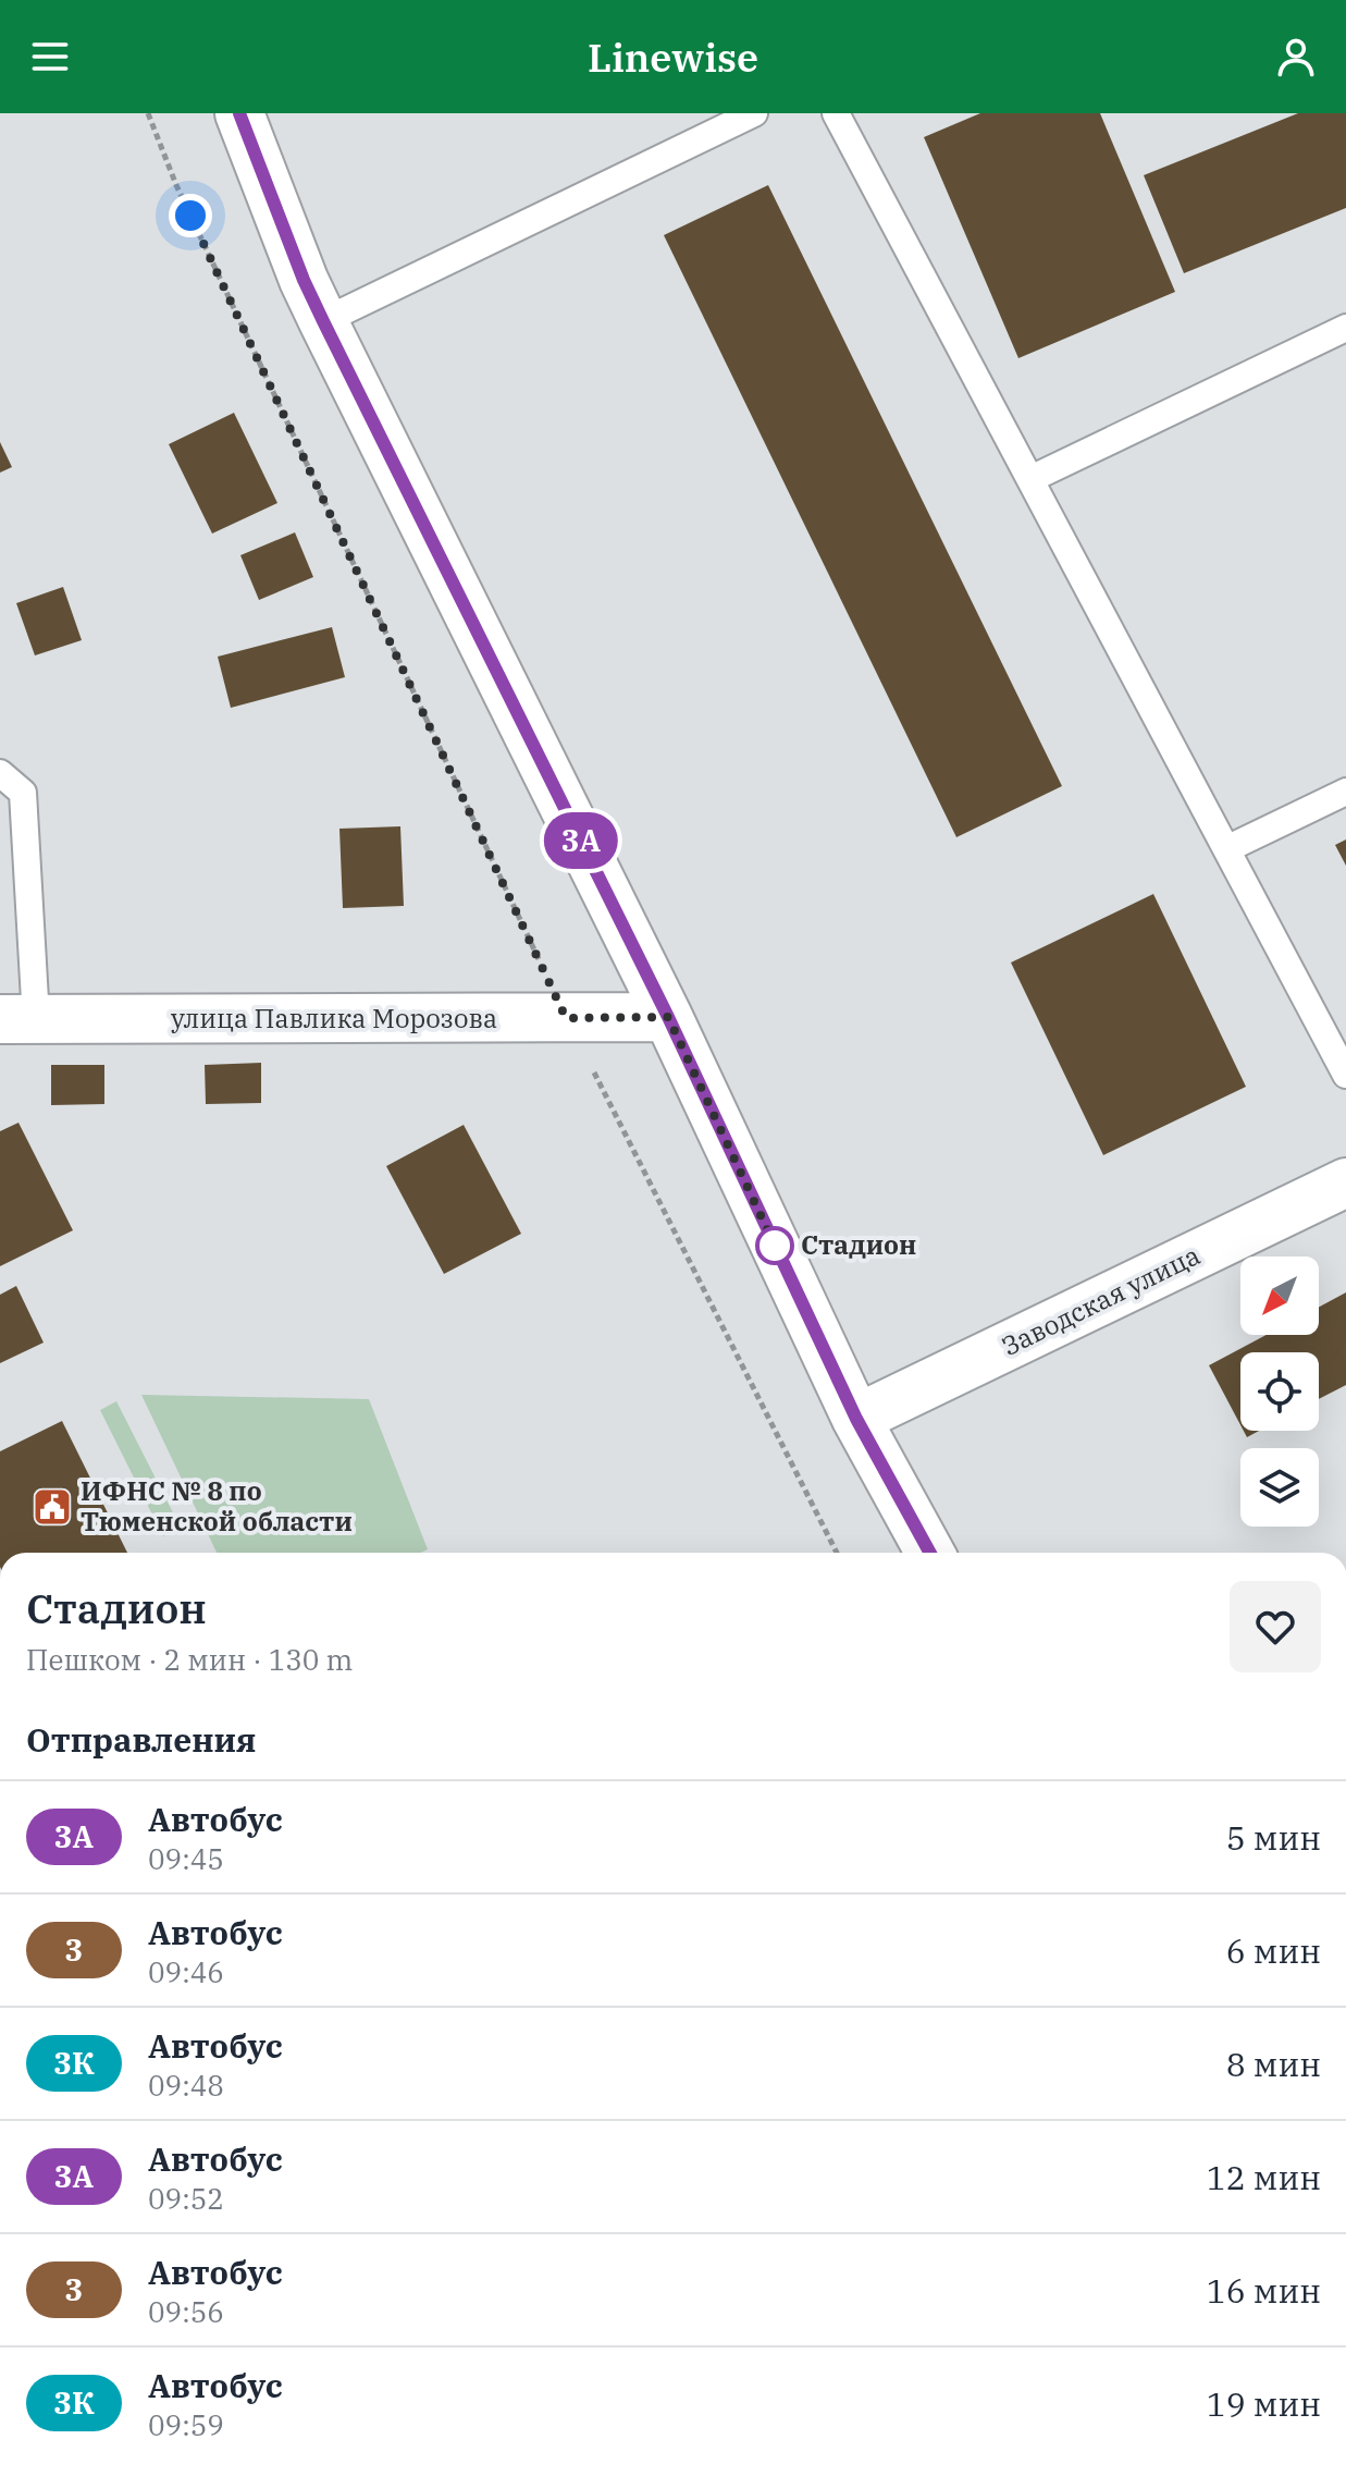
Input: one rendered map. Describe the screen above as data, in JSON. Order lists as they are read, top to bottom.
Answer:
{
  "streets": {
    "street": ["улица Павлика Морозова", "Заводская улица"]
  },
  "places": {
    "other": ["Стадион"],
    "public building": ["ИФНС № 8 по Тюменской области"]
  },
  "lines": ["bus line 3А"],
  "north": "bottom left",
  "page": {
    "header": "Linewise",
    "on_map": "3А",
    "heading": [
      ["Стадион", "Пешком · 2 мин · 130 m"],
      "Отправления"
    ],
    "list": [
      {
        "mark": "3А",
        "name": "Автобус",
        "note": "09:45",
        "value": "5 мин"
      },
      {
        "mark": "3",
        "name": "Автобус",
        "note": "09:46",
        "value": "6 мин"
      },
      {
        "mark": "3К",
        "name": "Автобус",
        "note": "09:48",
        "value": "8 мин"
      },
      {
        "mark": "3А",
        "name": "Автобус",
        "note": "09:52",
        "value": "12 мин"
      },
      {
        "mark": "3",
        "name": "Автобус",
        "note": "09:56",
        "value": "16 мин"
      },
      {
        "mark": "3К",
        "name": "Автобус",
        "note": "09:59",
        "value": "19 мин"
      }
    ]
  }
}
